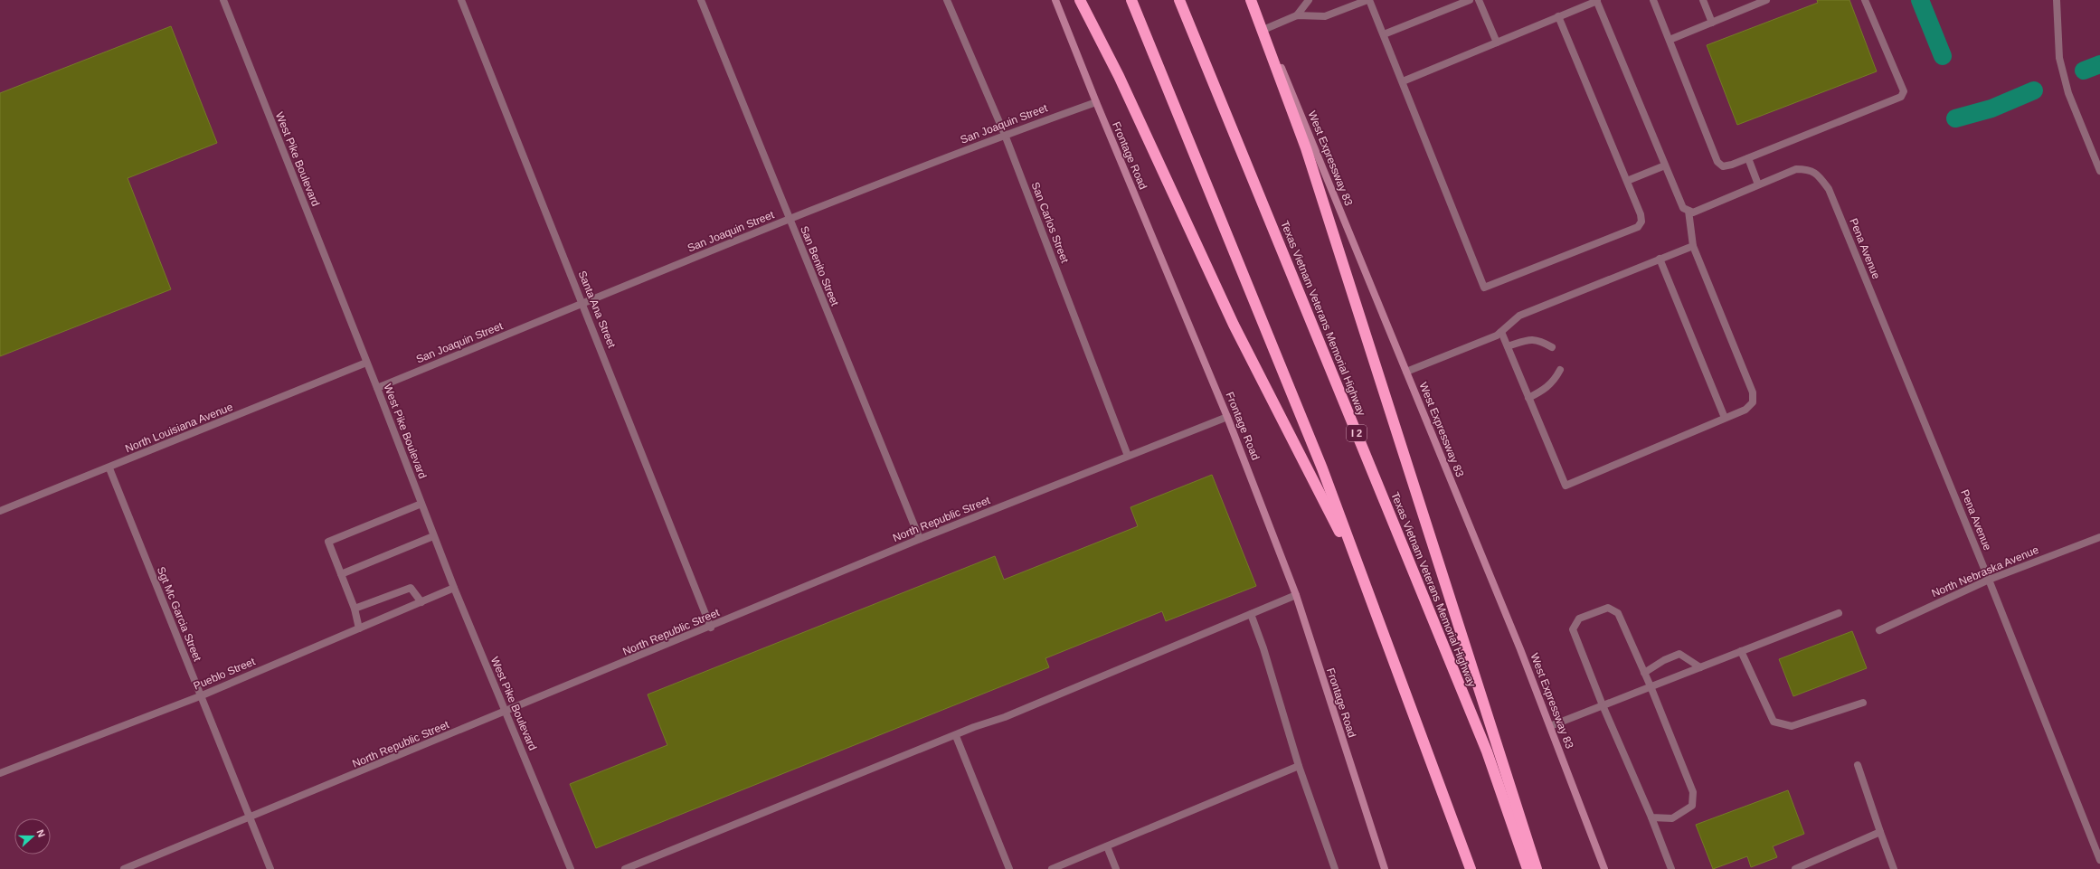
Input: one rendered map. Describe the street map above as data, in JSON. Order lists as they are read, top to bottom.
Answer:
{
  "streets": {
    "highway": ["Texas Vietnam Veterans Memorial Highway", "I 2"],
    "main road": ["Frontage Road", "West Expressway 83"],
    "street": [
      "San Joaquin Street",
      "West Pike Boulevard",
      "San Carlos Street",
      "Pena Avenue",
      "San Benito Street",
      "Santa Ana Street",
      "North Louisiana Avenue",
      "North Republic Street",
      "North Nebraska Avenue",
      "Sgt Mc Garcia Street",
      "Pueblo Street"
    ]
  },
  "crossings": [
    ["San Joaquin Street", "Frontage Road"],
    ["San Joaquin Street", "West Pike Boulevard"],
    ["San Joaquin Street", "San Carlos Street"],
    ["San Joaquin Street", "San Benito Street"],
    ["San Joaquin Street", "Santa Ana Street"],
    ["Frontage Road", "North Republic Street"],
    ["West Pike Boulevard", "North Louisiana Avenue"],
    ["West Pike Boulevard", "North Republic Street"],
    ["West Pike Boulevard", "Pueblo Street"],
    ["San Carlos Street", "North Republic Street"],
    ["Pena Avenue", "North Nebraska Avenue"],
    ["San Benito Street", "North Republic Street"],
    ["Santa Ana Street", "North Republic Street"],
    ["North Louisiana Avenue", "Sgt Mc Garcia Street"],
    ["North Republic Street", "Sgt Mc Garcia Street"],
    ["Sgt Mc Garcia Street", "Pueblo Street"]
  ],
  "north": "right"
}
